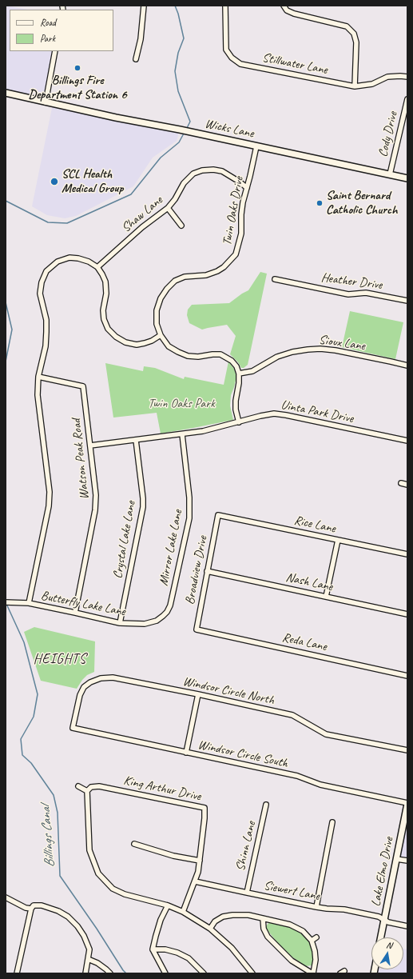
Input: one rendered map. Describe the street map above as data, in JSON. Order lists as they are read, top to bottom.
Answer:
{
  "streets": {
    "main road": ["Wicks Lane", "Lake Elmo Drive"],
    "street": [
      "Stillwater Lane",
      "Cody Drive",
      "Twin Oaks Drive",
      "Shaw Lane",
      "Heather Drive",
      "Sioux Lane",
      "Uinta Park Drive",
      "Watson Peak Road",
      "Rice Lane",
      "Crystal Lake Lane",
      "Mirror Lake Lane",
      "Broadview Drive",
      "Nash Lane",
      "Butterfly Lake Lane",
      "Reda Lane",
      "Windsor Circle North",
      "Windsor Circle South",
      "King Arthur Drive",
      "Shinn Lane",
      "Siewert Lane"
    ]
  },
  "crossings": [
    ["Wicks Lane", "Cody Drive"],
    ["Wicks Lane", "Twin Oaks Drive"],
    ["Twin Oaks Drive", "Shaw Lane"],
    ["Twin Oaks Drive", "Sioux Lane"],
    ["Uinta Park Drive", "Watson Peak Road"],
    ["Uinta Park Drive", "Crystal Lake Lane"],
    ["Uinta Park Drive", "Mirror Lake Lane"],
    ["Watson Peak Road", "Butterfly Lake Lane"],
    ["Rice Lane", "Broadview Drive"],
    ["Crystal Lake Lane", "Butterfly Lake Lane"],
    ["Mirror Lake Lane", "Butterfly Lake Lane"],
    ["Broadview Drive", "Nash Lane"],
    ["Broadview Drive", "Reda Lane"],
    ["Windsor Circle North", "Windsor Circle South"],
    ["Windsor Circle South", "Lake Elmo Drive"],
    ["King Arthur Drive", "Siewert Lane"],
    ["Shinn Lane", "Siewert Lane"],
    ["Lake Elmo Drive", "Siewert Lane"]
  ],
  "districts": ["HEIGHTS"],
  "water": ["Billings Canal"],
  "parks": ["Twin Oaks Park"],
  "places": ["Billings Fire Department Station 6", "SCL Health Medical Group", "Saint Bernard Catholic Church"],
  "legend": ["Road", "Park"],
  "north": "top"
}
